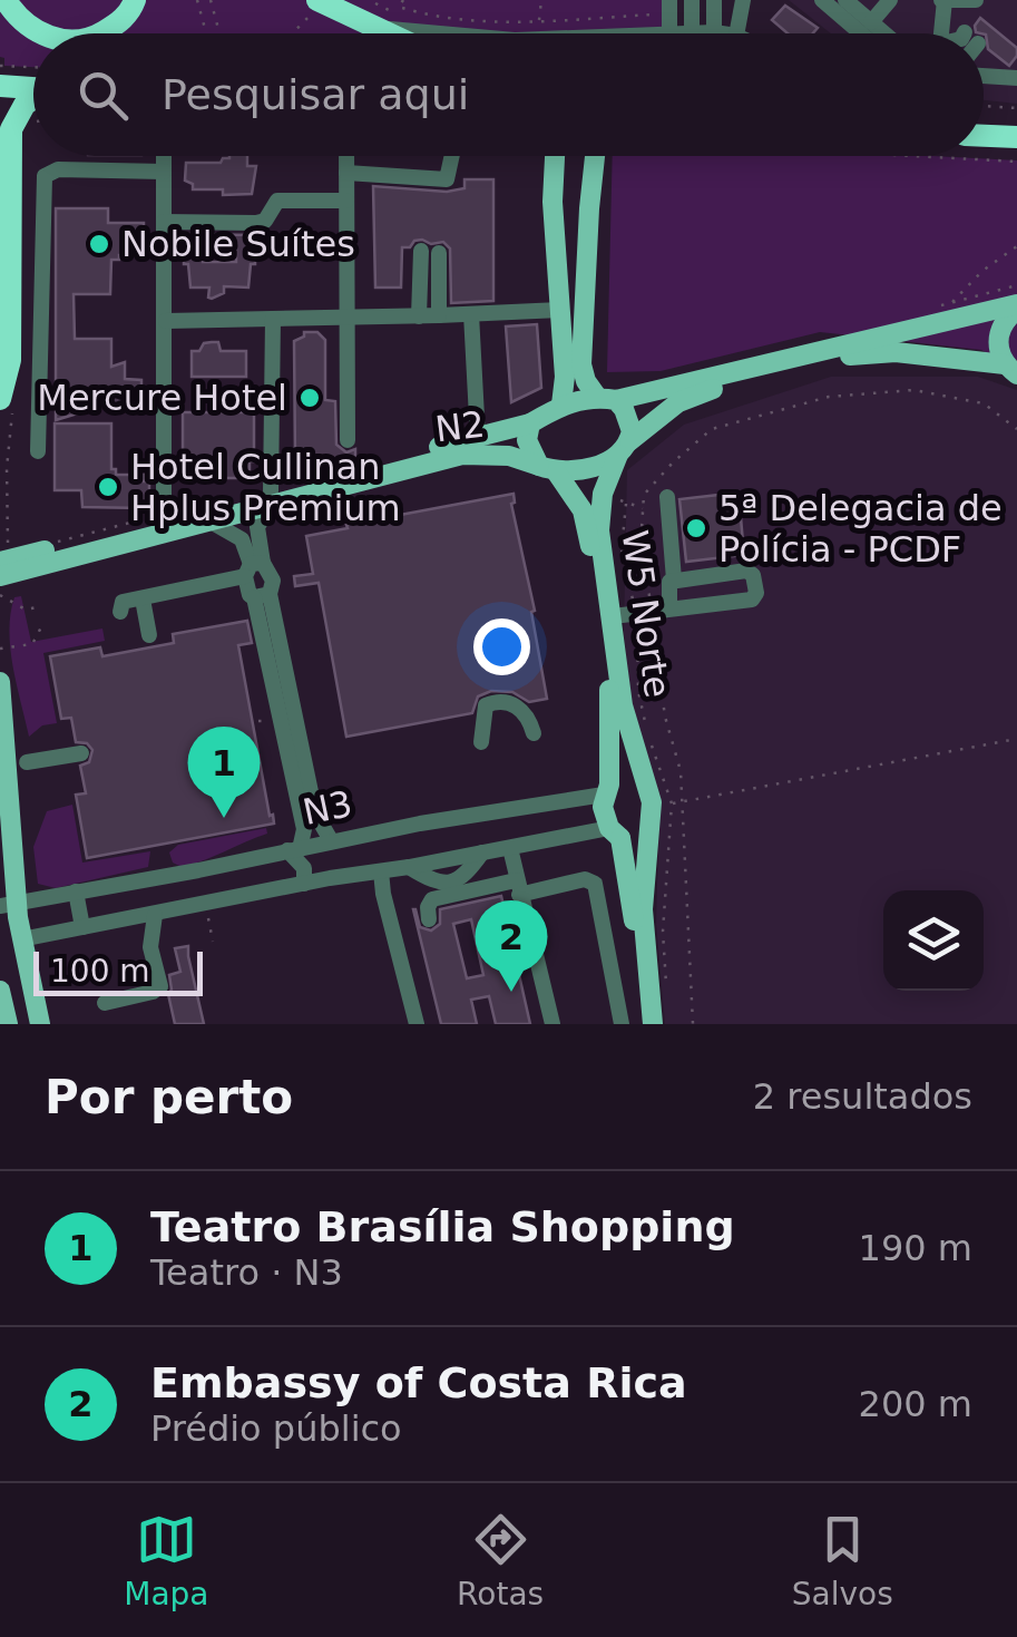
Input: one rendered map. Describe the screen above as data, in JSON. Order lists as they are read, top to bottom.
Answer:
{
  "streets": {
    "main road": ["N2", "W5 Norte"],
    "street": ["N3"]
  },
  "crossings": [
    ["N2", "W5 Norte"],
    ["W5 Norte", "N3"]
  ],
  "places": [
    "Nobile Suítes",
    "Mercure Hotel",
    "Hotel Cullinan Hplus Premium",
    "5ª Delegacia de Polícia - PCDF"
  ],
  "scale_bar": "100 m",
  "page": {
    "search": "Pesquisar aqui",
    "pins": ["1", "2"],
    "scale": "100 m",
    "heading": ["Por perto", "2 resultados"],
    "list": [
      {
        "mark": "1",
        "name": "Teatro Brasília Shopping",
        "note": "Teatro · N3",
        "value": "190 m"
      },
      {
        "mark": "2",
        "name": "Embassy of Costa Rica",
        "note": "Prédio público",
        "value": "200 m"
      }
    ],
    "nav": ["Mapa", "Rotas", "Salvos"]
  }
}
